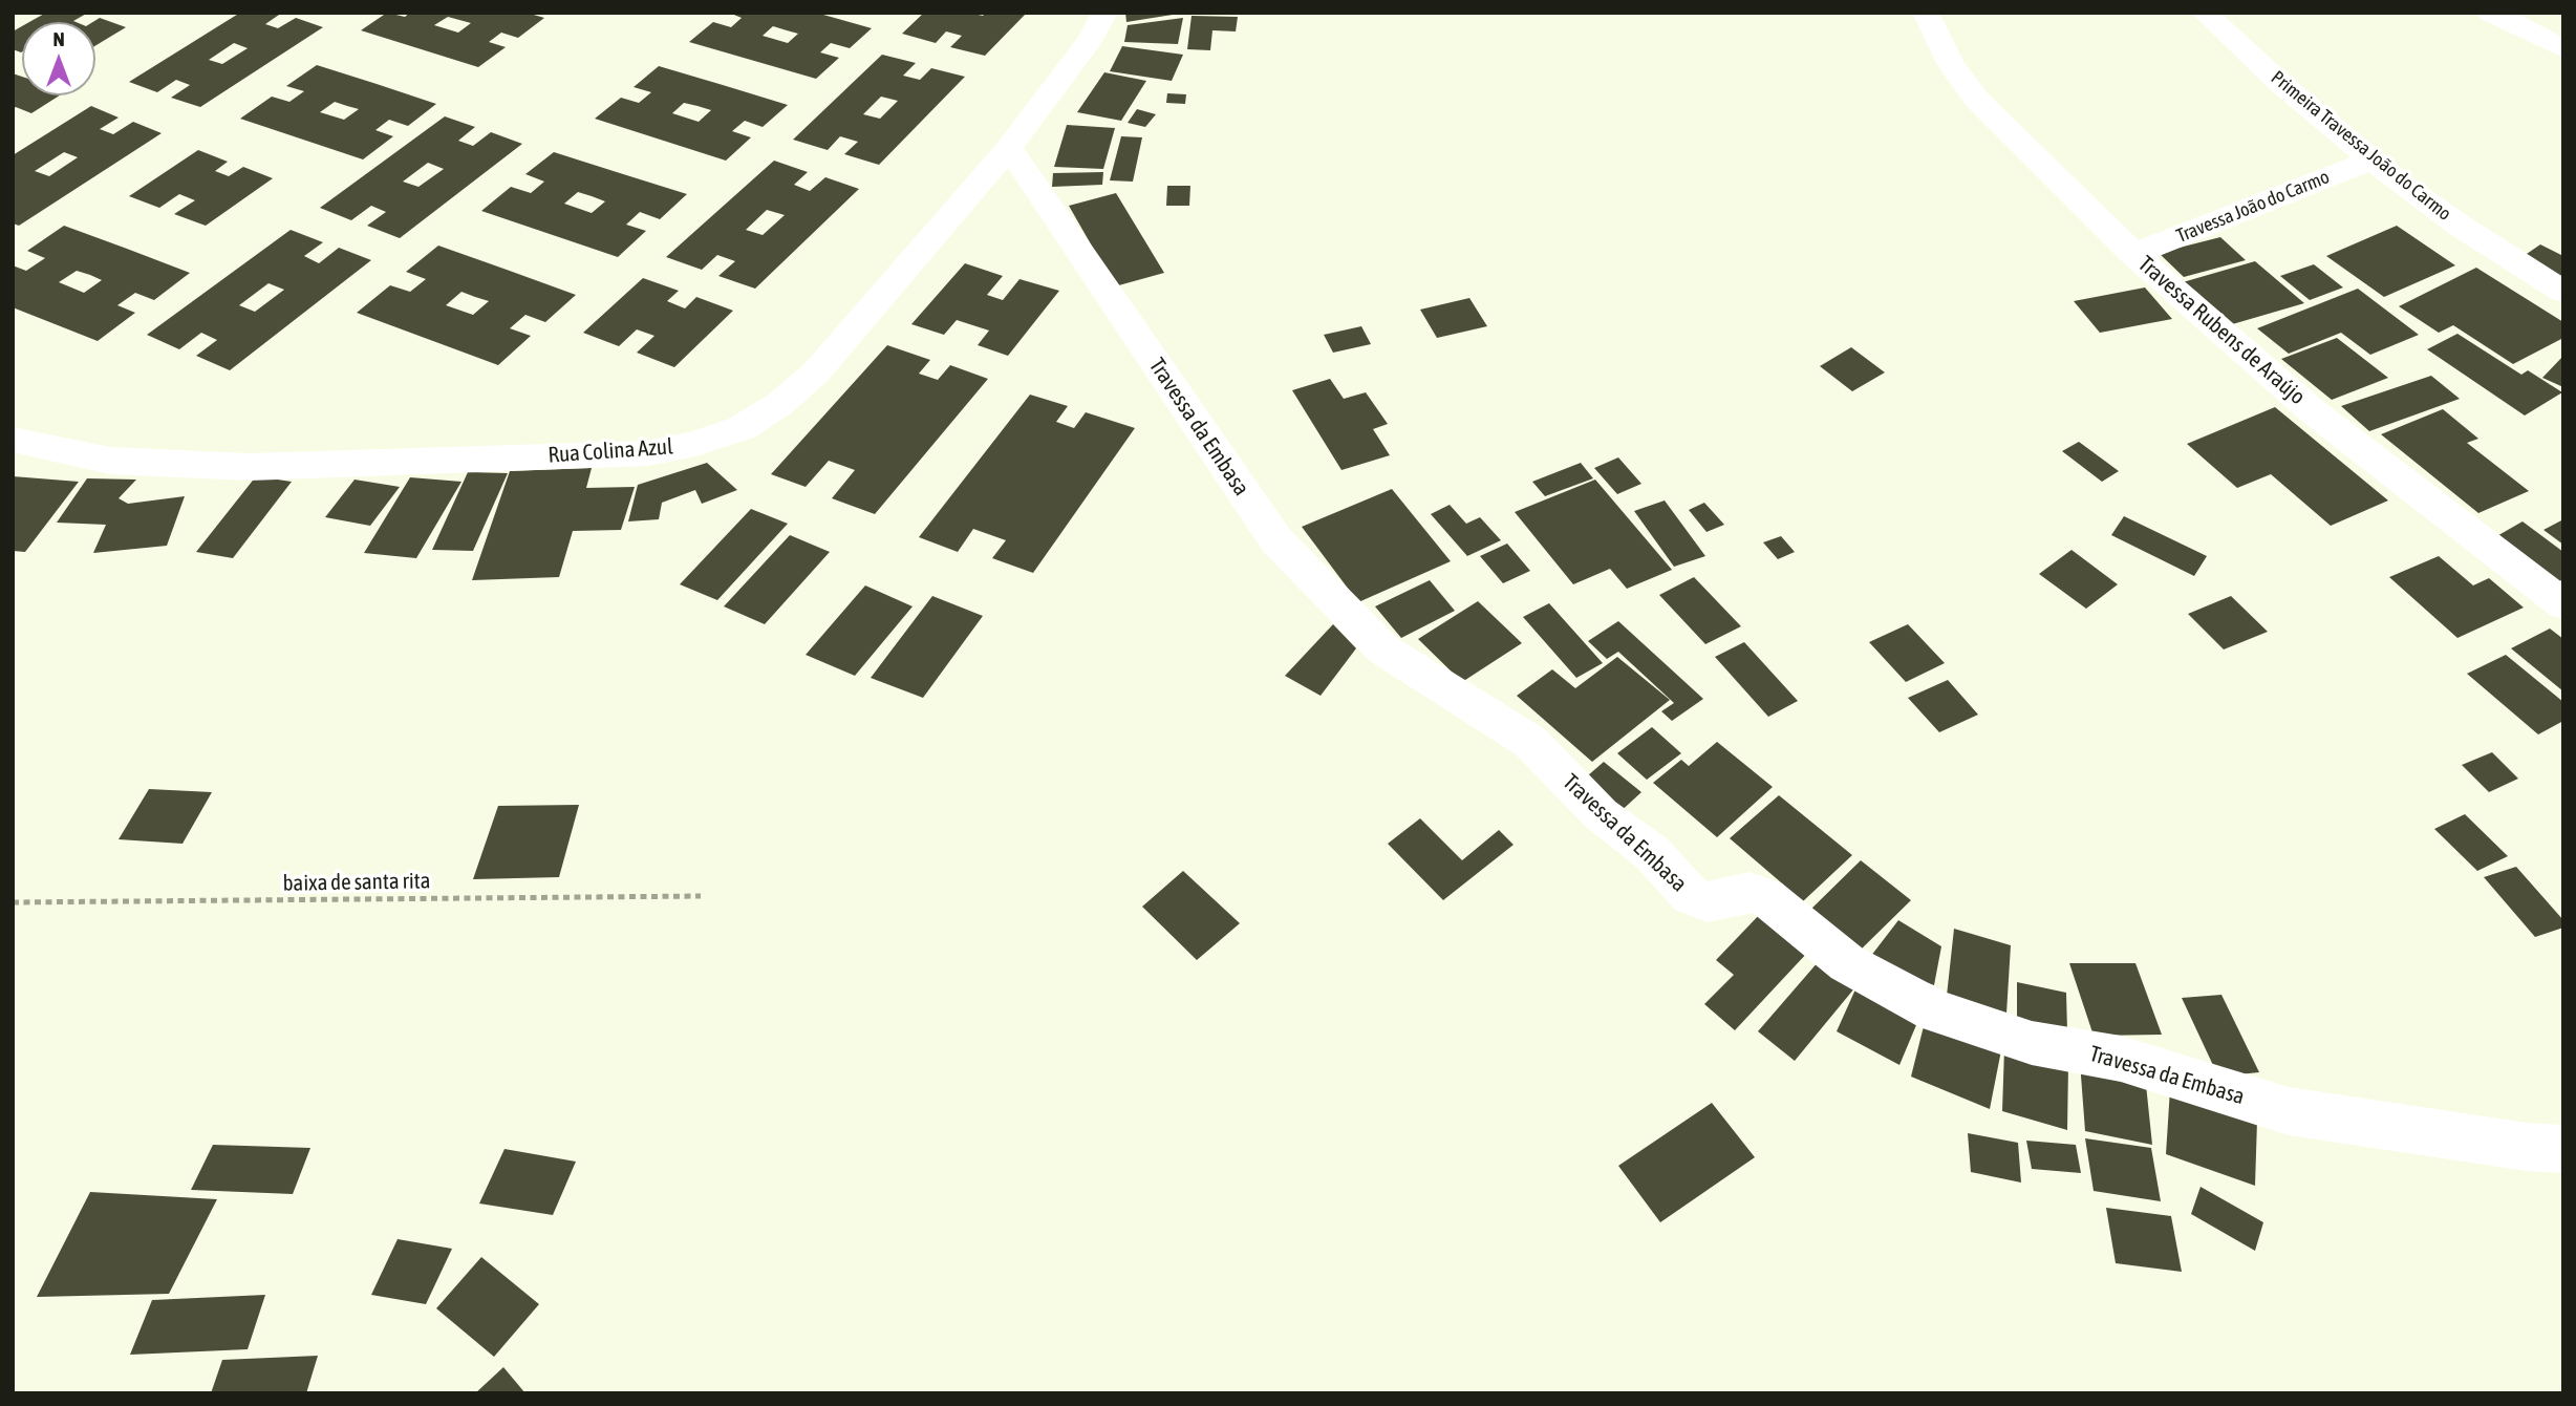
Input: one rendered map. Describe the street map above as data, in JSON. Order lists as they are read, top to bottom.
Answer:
{
  "streets": {
    "street": [
      "Primeira Travessa João do Carmo",
      "Travessa João do Carmo",
      "Travessa Rubens de Araújo",
      "Travessa da Embasa",
      "Rua Colina Azul"
    ],
    "path": ["baixa de santa rita"]
  },
  "crossings": [
    ["Primeira Travessa João do Carmo", "Travessa João do Carmo"],
    ["Travessa João do Carmo", "Travessa Rubens de Araújo"],
    ["Travessa da Embasa", "Rua Colina Azul"]
  ],
  "north": "top"
}
